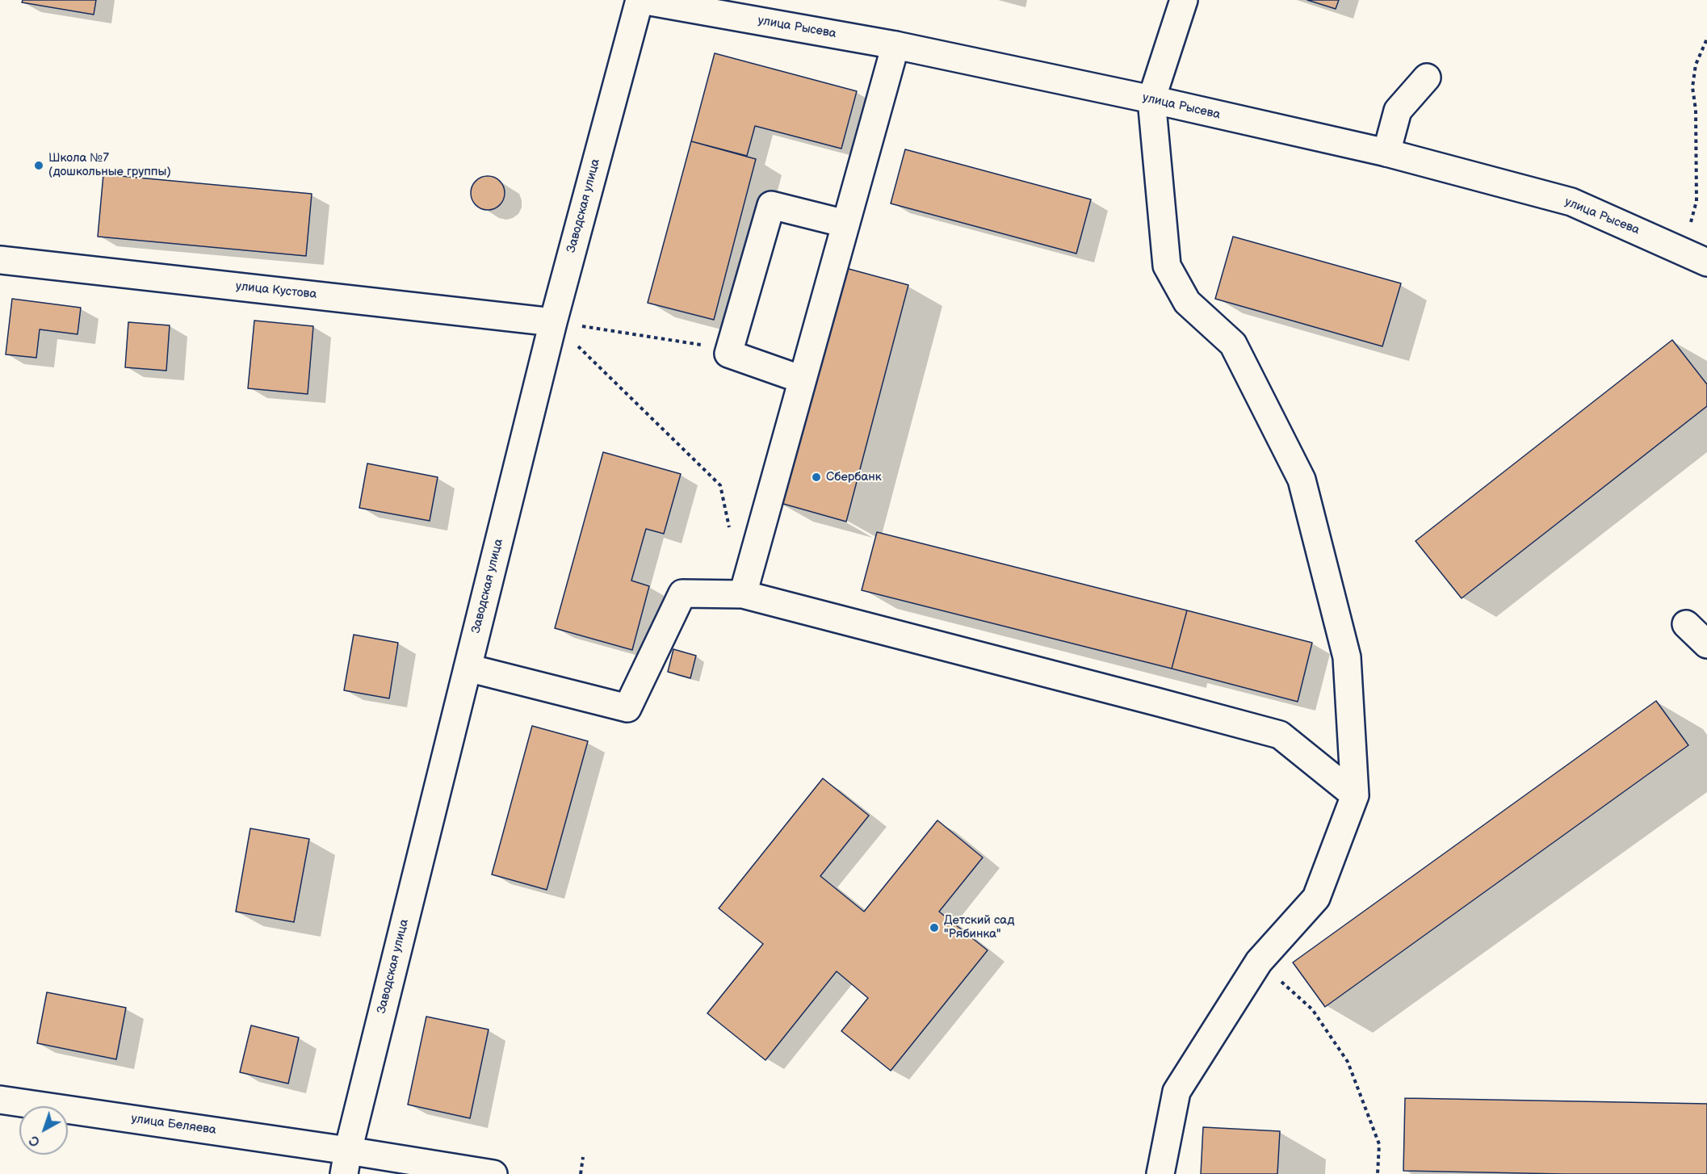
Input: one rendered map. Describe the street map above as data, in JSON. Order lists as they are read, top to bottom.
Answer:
{
  "streets": {
    "street": [
      "улица Рысева",
      "Заводская улица",
      "улица Кустова",
      "улица Беляева"
    ]
  },
  "crossings": [
    ["улица Рысева", "Заводская улица"],
    ["Заводская улица", "улица Кустова"],
    ["Заводская улица", "улица Беляева"]
  ],
  "places": ["Школа №7 (дошкольные группы)", "Сбербанк", "Детский сад \"Рябинка\""],
  "north": "bottom left"
}
